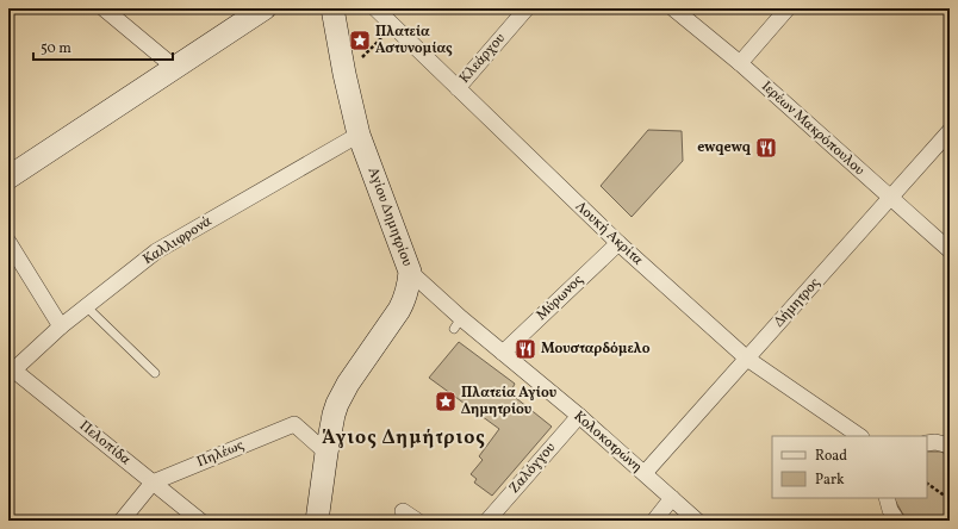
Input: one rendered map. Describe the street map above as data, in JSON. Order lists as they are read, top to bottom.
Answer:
{
  "streets": {
    "main road": ["Αγίου Δημητρίου"],
    "street": [
      "Κλεάρχου",
      "Ιερέων Μακρόπουλου",
      "Λουκή Ακρίτα",
      "Καλλιφρονά",
      "Μύρωνος",
      "Δήμητρος",
      "Κολοκοτρώνη",
      "Πελοπίδα",
      "Πηλέως",
      "Ζαλόγγου"
    ]
  },
  "crossings": [
    ["Κλεάρχου", "Λουκή Ακρίτα"],
    ["Ιερέων Μακρόπουλου", "Δήμητρος"],
    ["Αγίου Δημητρίου", "Καλλιφρονά"],
    ["Αγίου Δημητρίου", "Κολοκοτρώνη"],
    ["Αγίου Δημητρίου", "Πηλέως"],
    ["Λουκή Ακρίτα", "Μύρωνος"],
    ["Λουκή Ακρίτα", "Δήμητρος"],
    ["Καλλιφρονά", "Πελοπίδα"],
    ["Μύρωνος", "Κολοκοτρώνη"],
    ["Δήμητρος", "Κολοκοτρώνη"],
    ["Κολοκοτρώνη", "Ζαλόγγου"],
    ["Πελοπίδα", "Πηλέως"]
  ],
  "districts": ["Άγιος Δημήτριος"],
  "places": {
    "place": ["Πλατεία Αστυνομίας", "Πλατεία Αγίου Δημητρίου"],
    "restaurant": ["ewqewq", "Μουσταρδόμελο"]
  },
  "legend": ["Road", "Park"],
  "scale_bar": "50 m"
}
